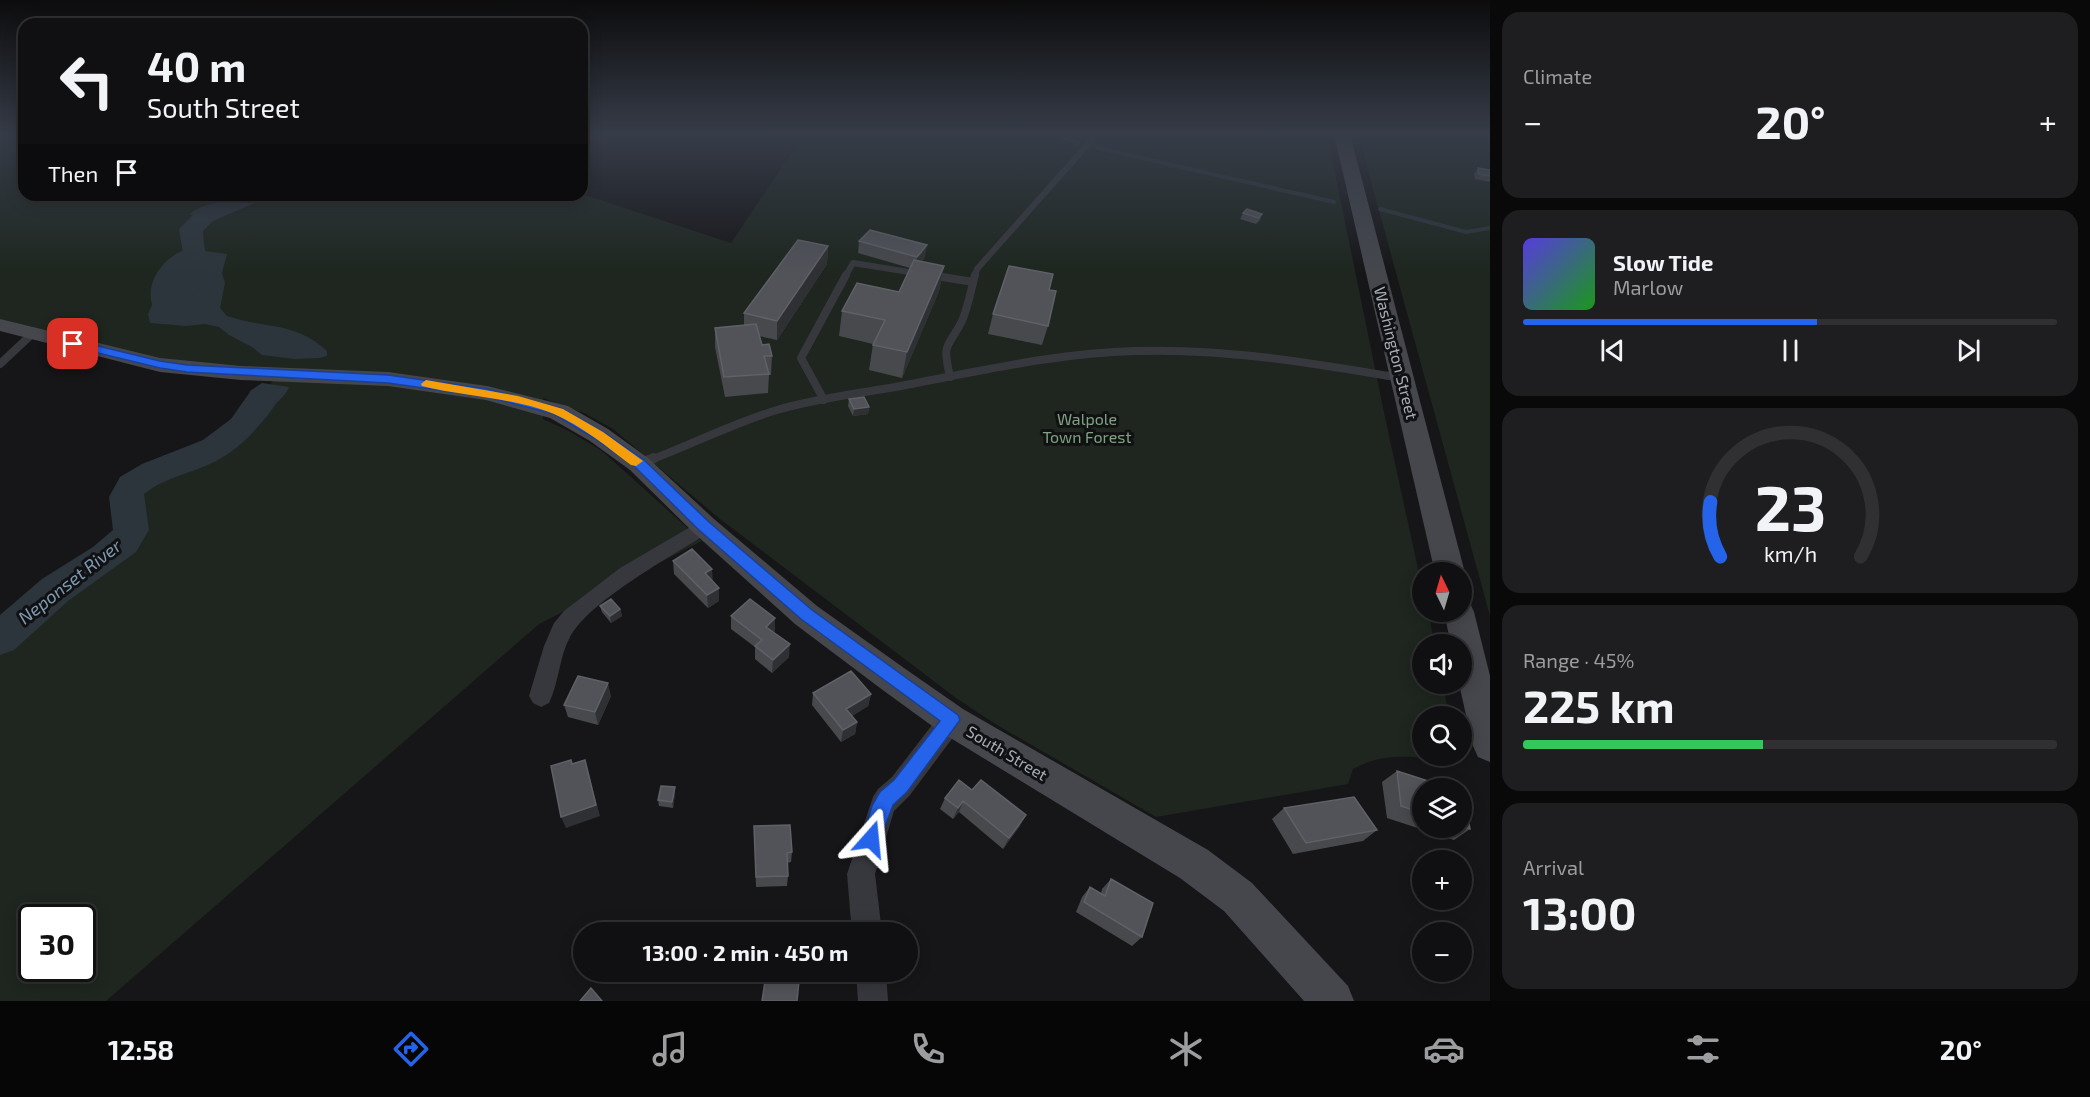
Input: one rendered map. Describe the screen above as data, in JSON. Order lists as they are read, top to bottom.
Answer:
{
  "streets": {
    "street": ["Washington Street", "South Street"]
  },
  "water": ["Neponset River"],
  "parks": ["Walpole Town Forest"],
  "north": "top",
  "page": {
    "tile": [
      "Climate",
      ["Range · 45%", "225 km"],
      ["Arrival", "13:00"]
    ],
    "turn": ["40 m", "South Street"],
    "heat": ["−", "20°", "+"],
    "then": "Then",
    "song": ["Slow Tide", "Marlow"],
    "map_buttons": ["+", "−"],
    "limit": "30",
    "trip": "13:00 · 2 min · 450 m",
    "tabs": ["12:58", "20°"],
    "gauge": ["23", "km/h"]
  }
}
